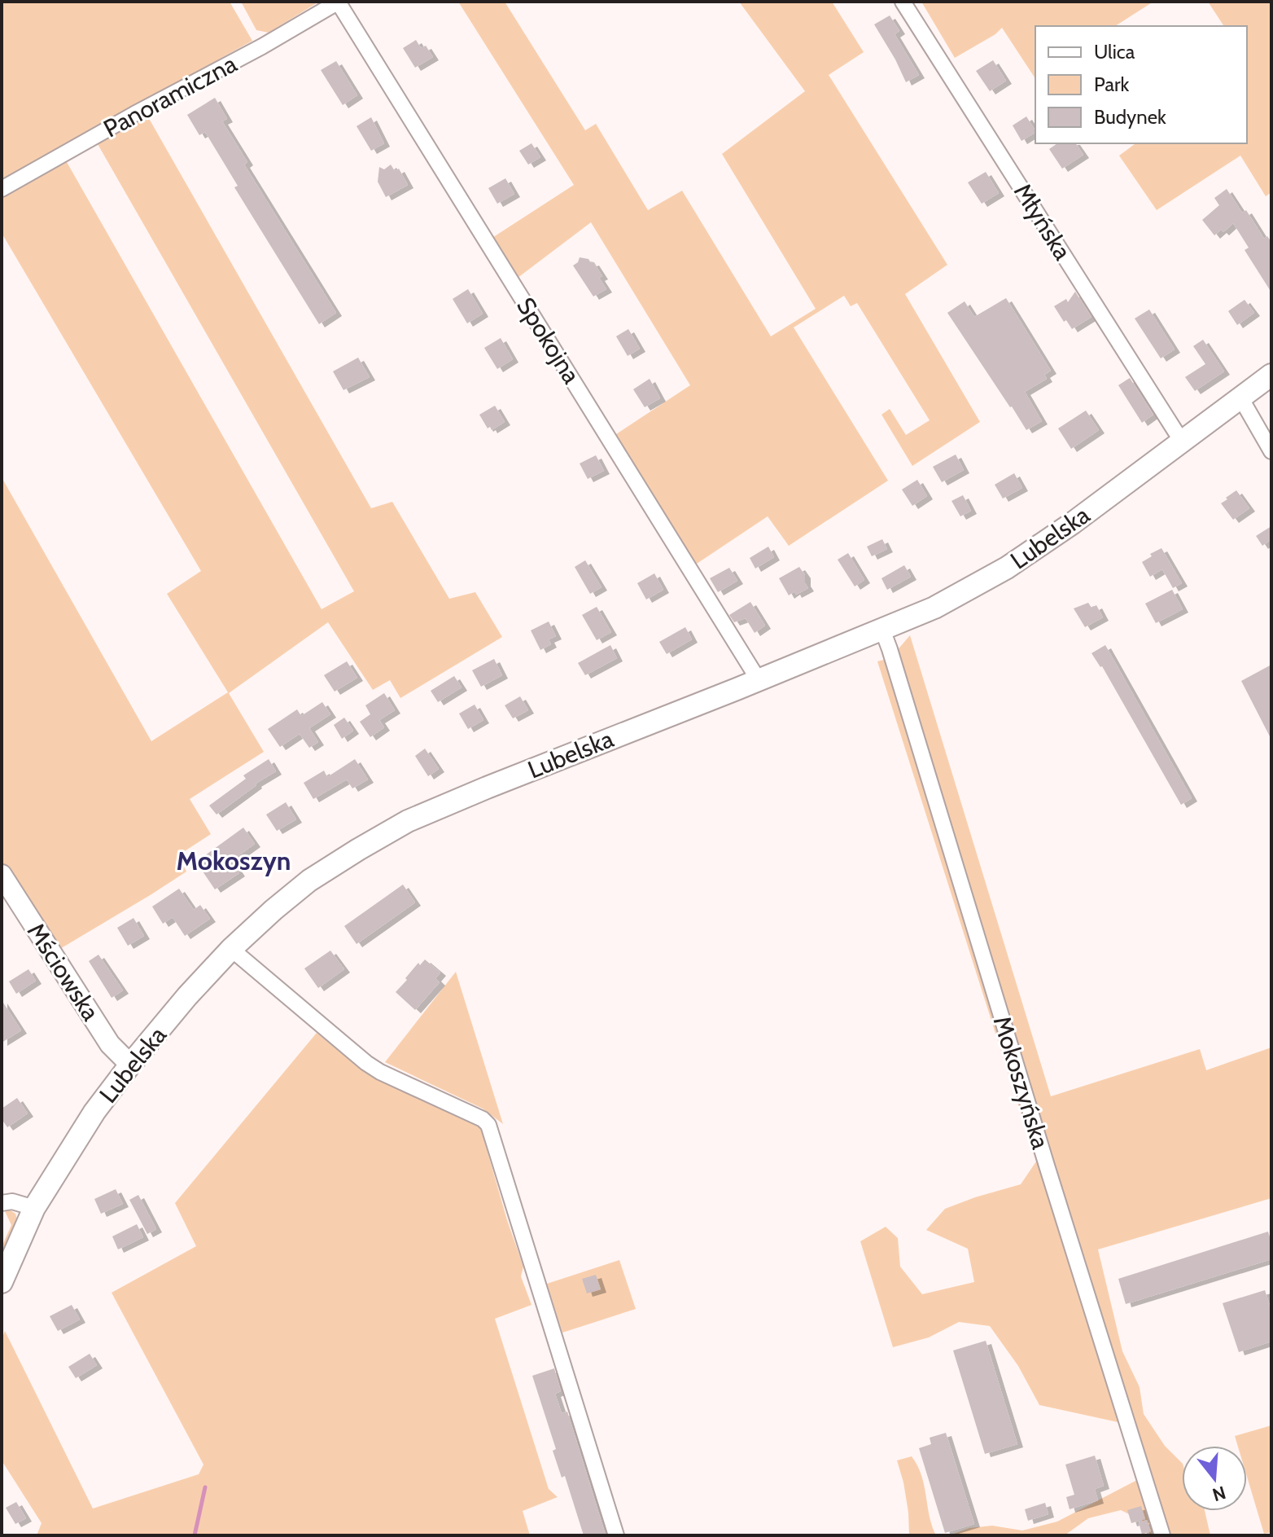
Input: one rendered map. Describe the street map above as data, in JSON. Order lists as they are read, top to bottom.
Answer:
{
  "streets": {
    "main road": ["Lubelska"],
    "street": [
      "Panoramiczna",
      "Młyńska",
      "Spokojna",
      "Mściowska",
      "Mokoszyńska"
    ]
  },
  "crossings": [
    ["Panoramiczna", "Spokojna"],
    ["Młyńska", "Lubelska"],
    ["Spokojna", "Lubelska"],
    ["Lubelska", "Mściowska"],
    ["Lubelska", "Mokoszyńska"]
  ],
  "districts": ["Mokoszyn"],
  "legend": ["Ulica", "Park", "Budynek"],
  "north": "bottom"
}
